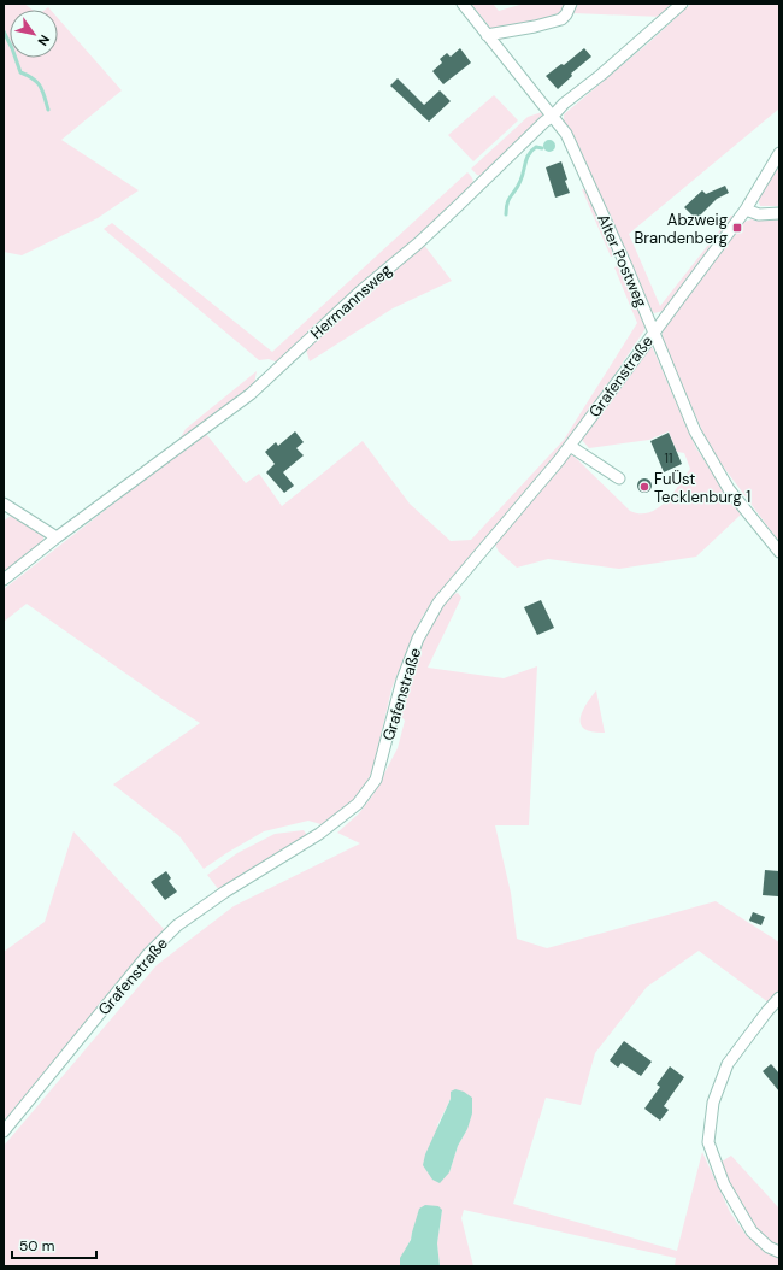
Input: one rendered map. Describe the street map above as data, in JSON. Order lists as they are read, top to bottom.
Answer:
{
  "streets": {
    "street": ["Alter Postweg", "Hermannsweg", "Grafenstraße"]
  },
  "crossings": [
    ["Alter Postweg", "Hermannsweg"],
    ["Alter Postweg", "Grafenstraße"]
  ],
  "places": {
    "transit": ["Abzweig Brandenberg"],
    "other": ["FuÜst Tecklenburg 1"]
  },
  "house_numbers": ["11"],
  "scale_bar": "50 m",
  "north": "bottom right"
}
